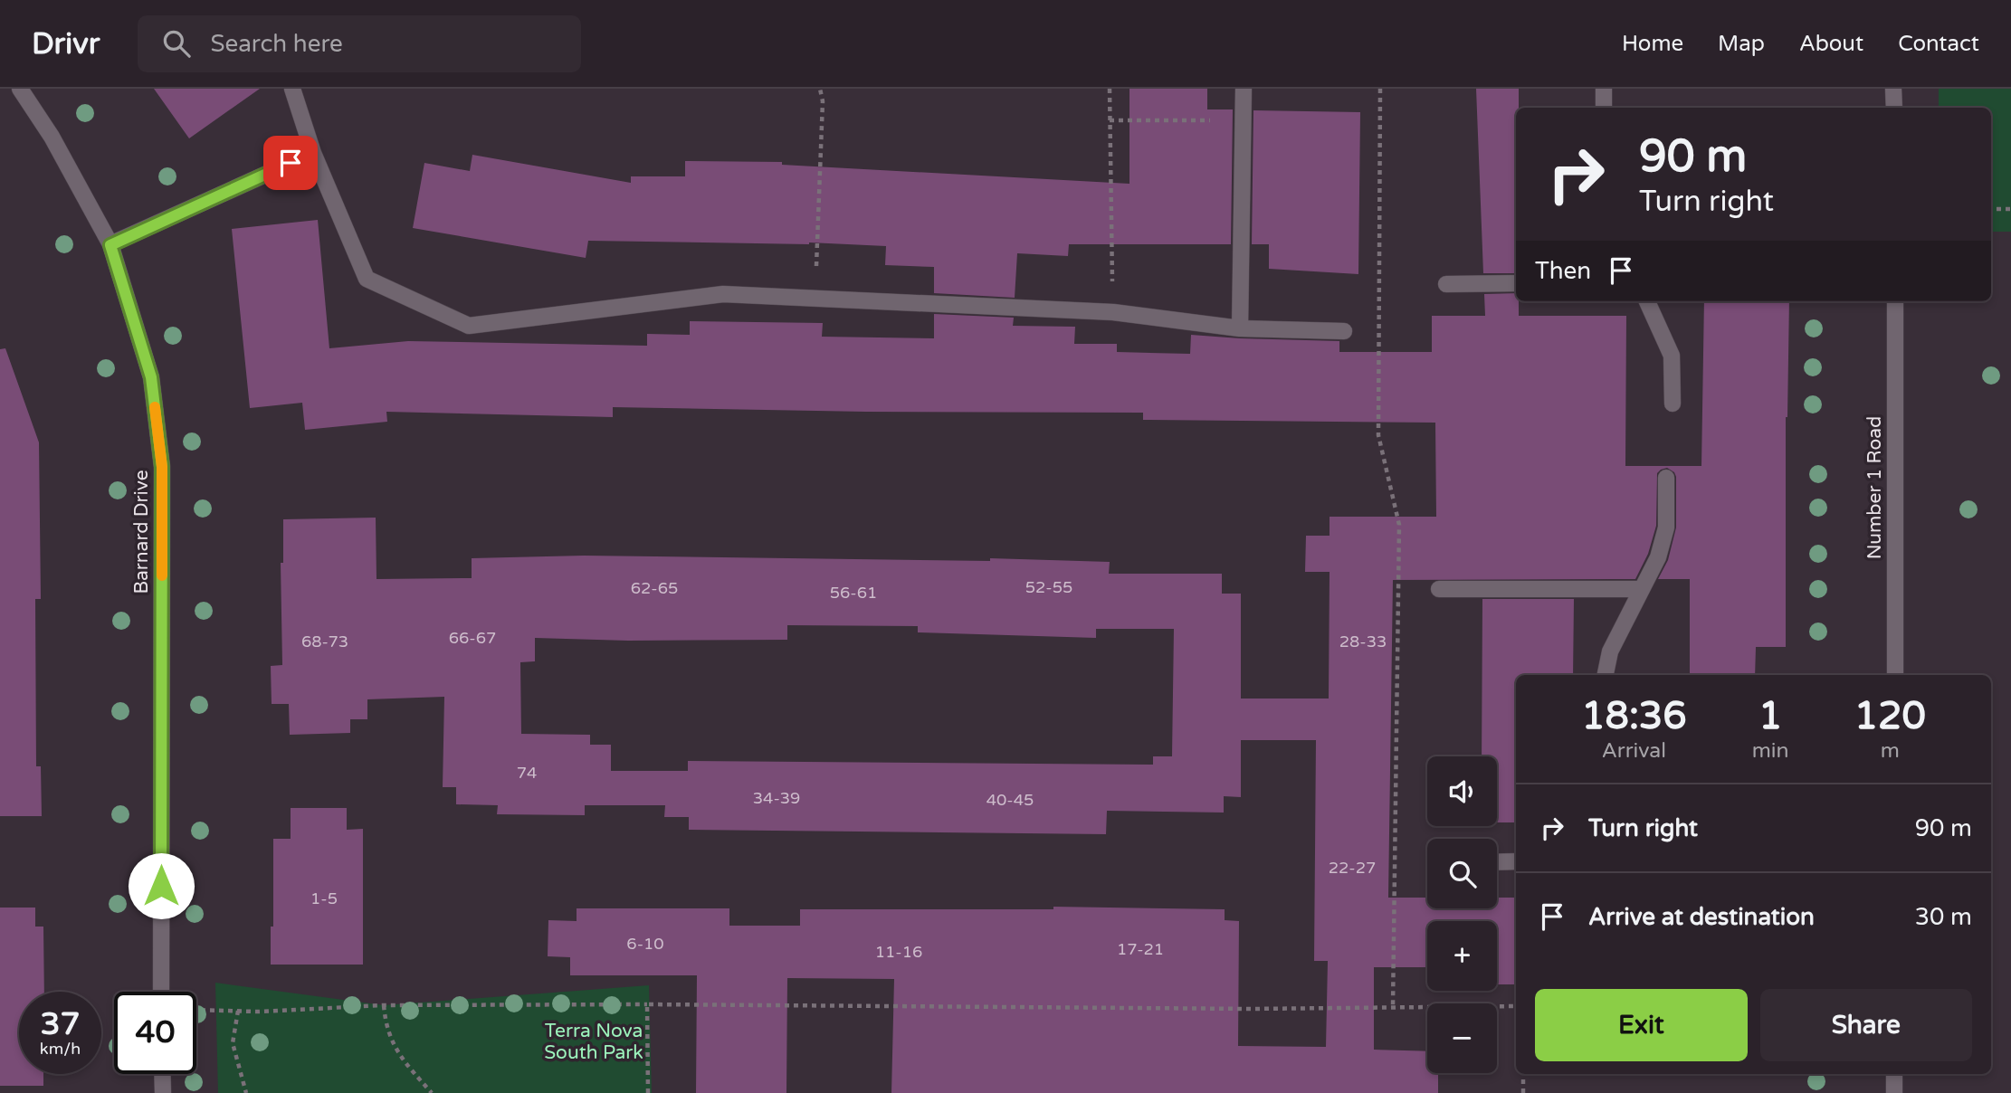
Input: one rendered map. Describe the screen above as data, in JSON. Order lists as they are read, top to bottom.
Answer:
{
  "streets": {
    "street": ["Number 1 Road", "Barnard Drive"]
  },
  "parks": ["Terra Nova South Park"],
  "house_numbers": [
    "52-55",
    "62-65",
    "56-61",
    "66-67",
    "68-73",
    "28-33",
    "74",
    "34-39",
    "40-45",
    "22-27",
    "1-5",
    "6-10",
    "17-21",
    "11-16"
  ],
  "page": {
    "header": "Drivr",
    "search": "Search here",
    "nav": [
      "Home",
      "Map",
      "About",
      "Contact"
    ],
    "turn": ["90 m", "Turn right"],
    "then": "Then",
    "eta": [
      "18:36",
      "Arrival",
      "1",
      "min",
      "120",
      "m"
    ],
    "map_buttons": ["+", "−"],
    "list": [
      {
        "name": "Turn right",
        "value": "90 m"
      },
      {
        "name": "Arrive at destination",
        "value": "30 m"
      }
    ],
    "buttons": ["Exit", "Share"],
    "speed": "37 km/h",
    "limit": "40"
  }
}
